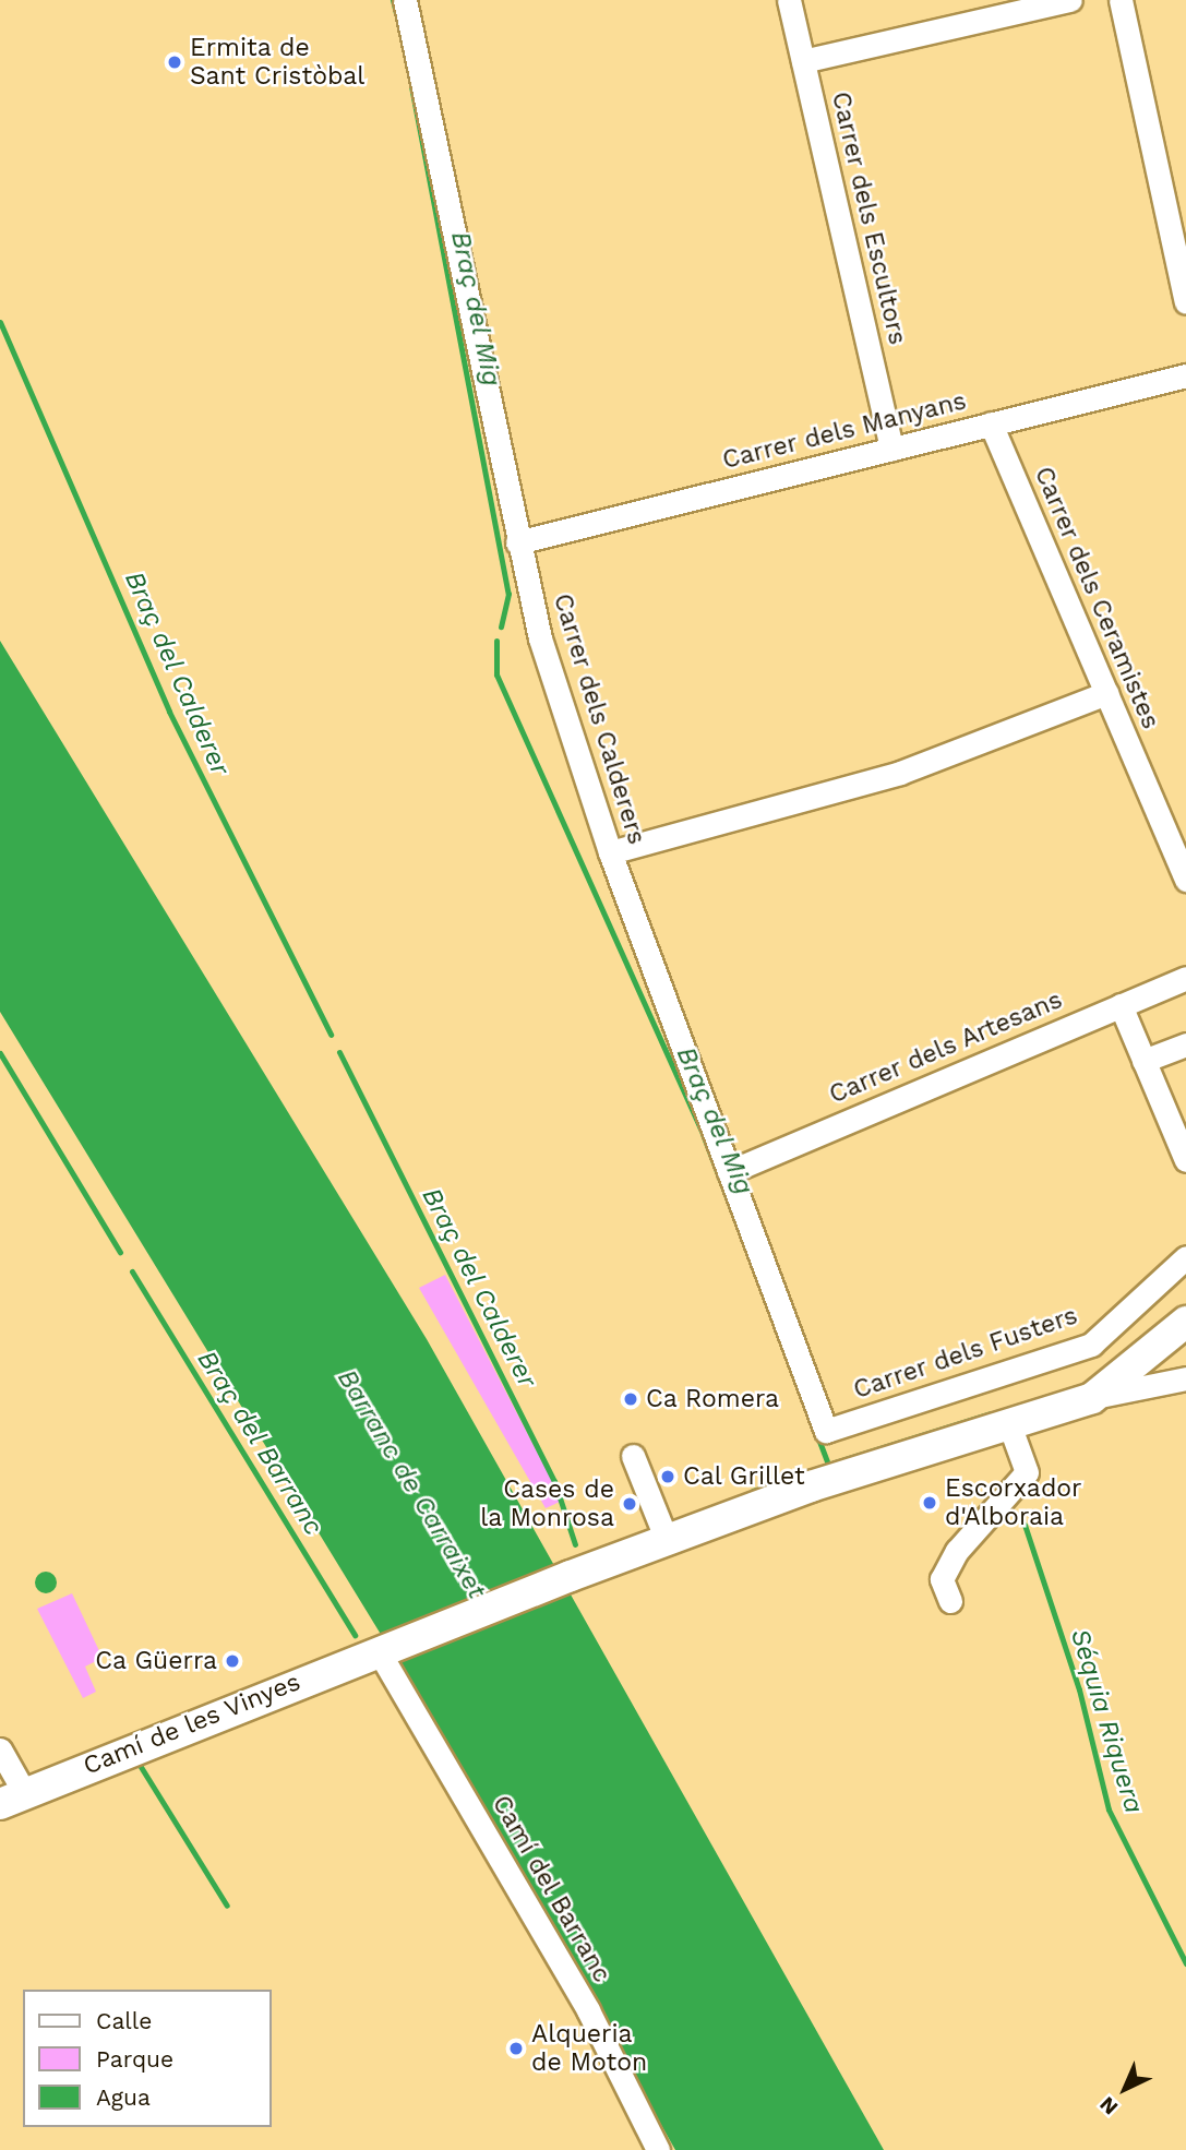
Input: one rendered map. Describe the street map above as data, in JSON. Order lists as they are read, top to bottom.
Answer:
{
  "streets": {
    "main road": ["Camí de les Vinyes"],
    "street": [
      "Carrer dels Escultors",
      "Carrer dels Manyans",
      "Carrer dels Ceramistes",
      "Carrer dels Calderers",
      "Carrer dels Artesans",
      "Carrer dels Fusters",
      "Camí del Barranc"
    ]
  },
  "crossings": [
    ["Carrer dels Escultors", "Carrer dels Manyans"],
    ["Carrer dels Manyans", "Carrer dels Ceramistes"],
    ["Carrer dels Manyans", "Carrer dels Calderers"],
    ["Carrer dels Calderers", "Carrer dels Artesans"],
    ["Carrer dels Calderers", "Carrer dels Fusters"],
    ["Camí de les Vinyes", "Camí del Barranc"]
  ],
  "water": [
    "Braç del Mig",
    "Braç del Calderer",
    "Braç del Barranc",
    "Barranc de Carraixet",
    "Séquia Riquera"
  ],
  "places": [
    "Ermita de Sant Cristòbal",
    "Ca Romera",
    "Cal Grillet",
    "Escorxador d'Alboraia",
    "Cases de la Monrosa",
    "Ca Güerra",
    "Alqueria de Moton"
  ],
  "legend": ["Calle", "Parque", "Agua"],
  "north": "bottom left"
}
